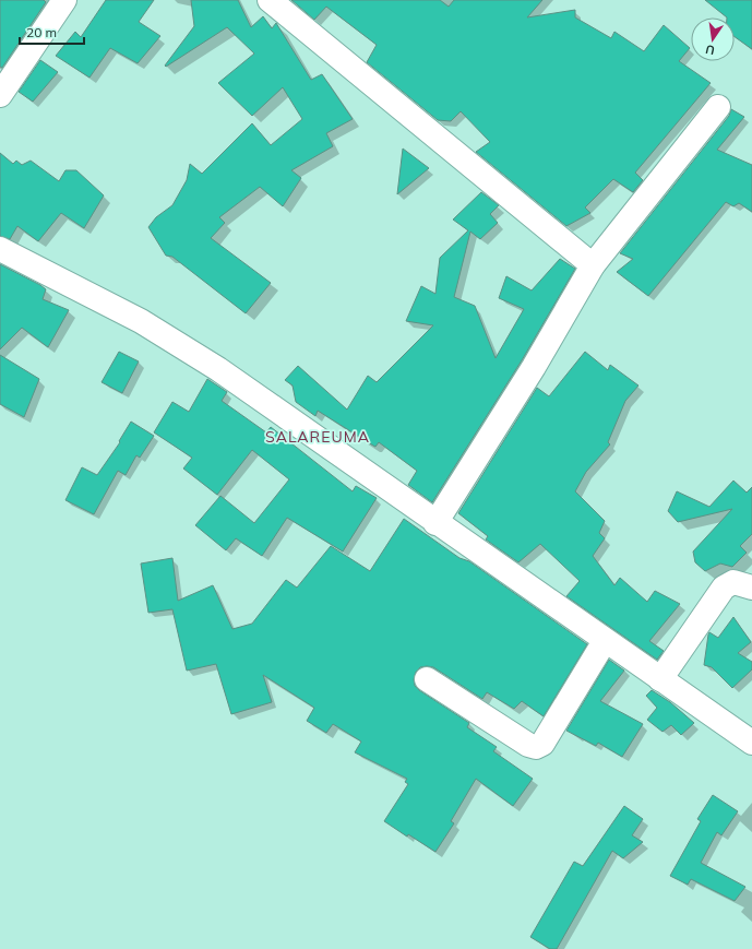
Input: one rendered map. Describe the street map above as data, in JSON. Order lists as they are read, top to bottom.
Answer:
{
  "districts": ["SALAREUMA"],
  "scale_bar": "20 m",
  "north": "bottom"
}
